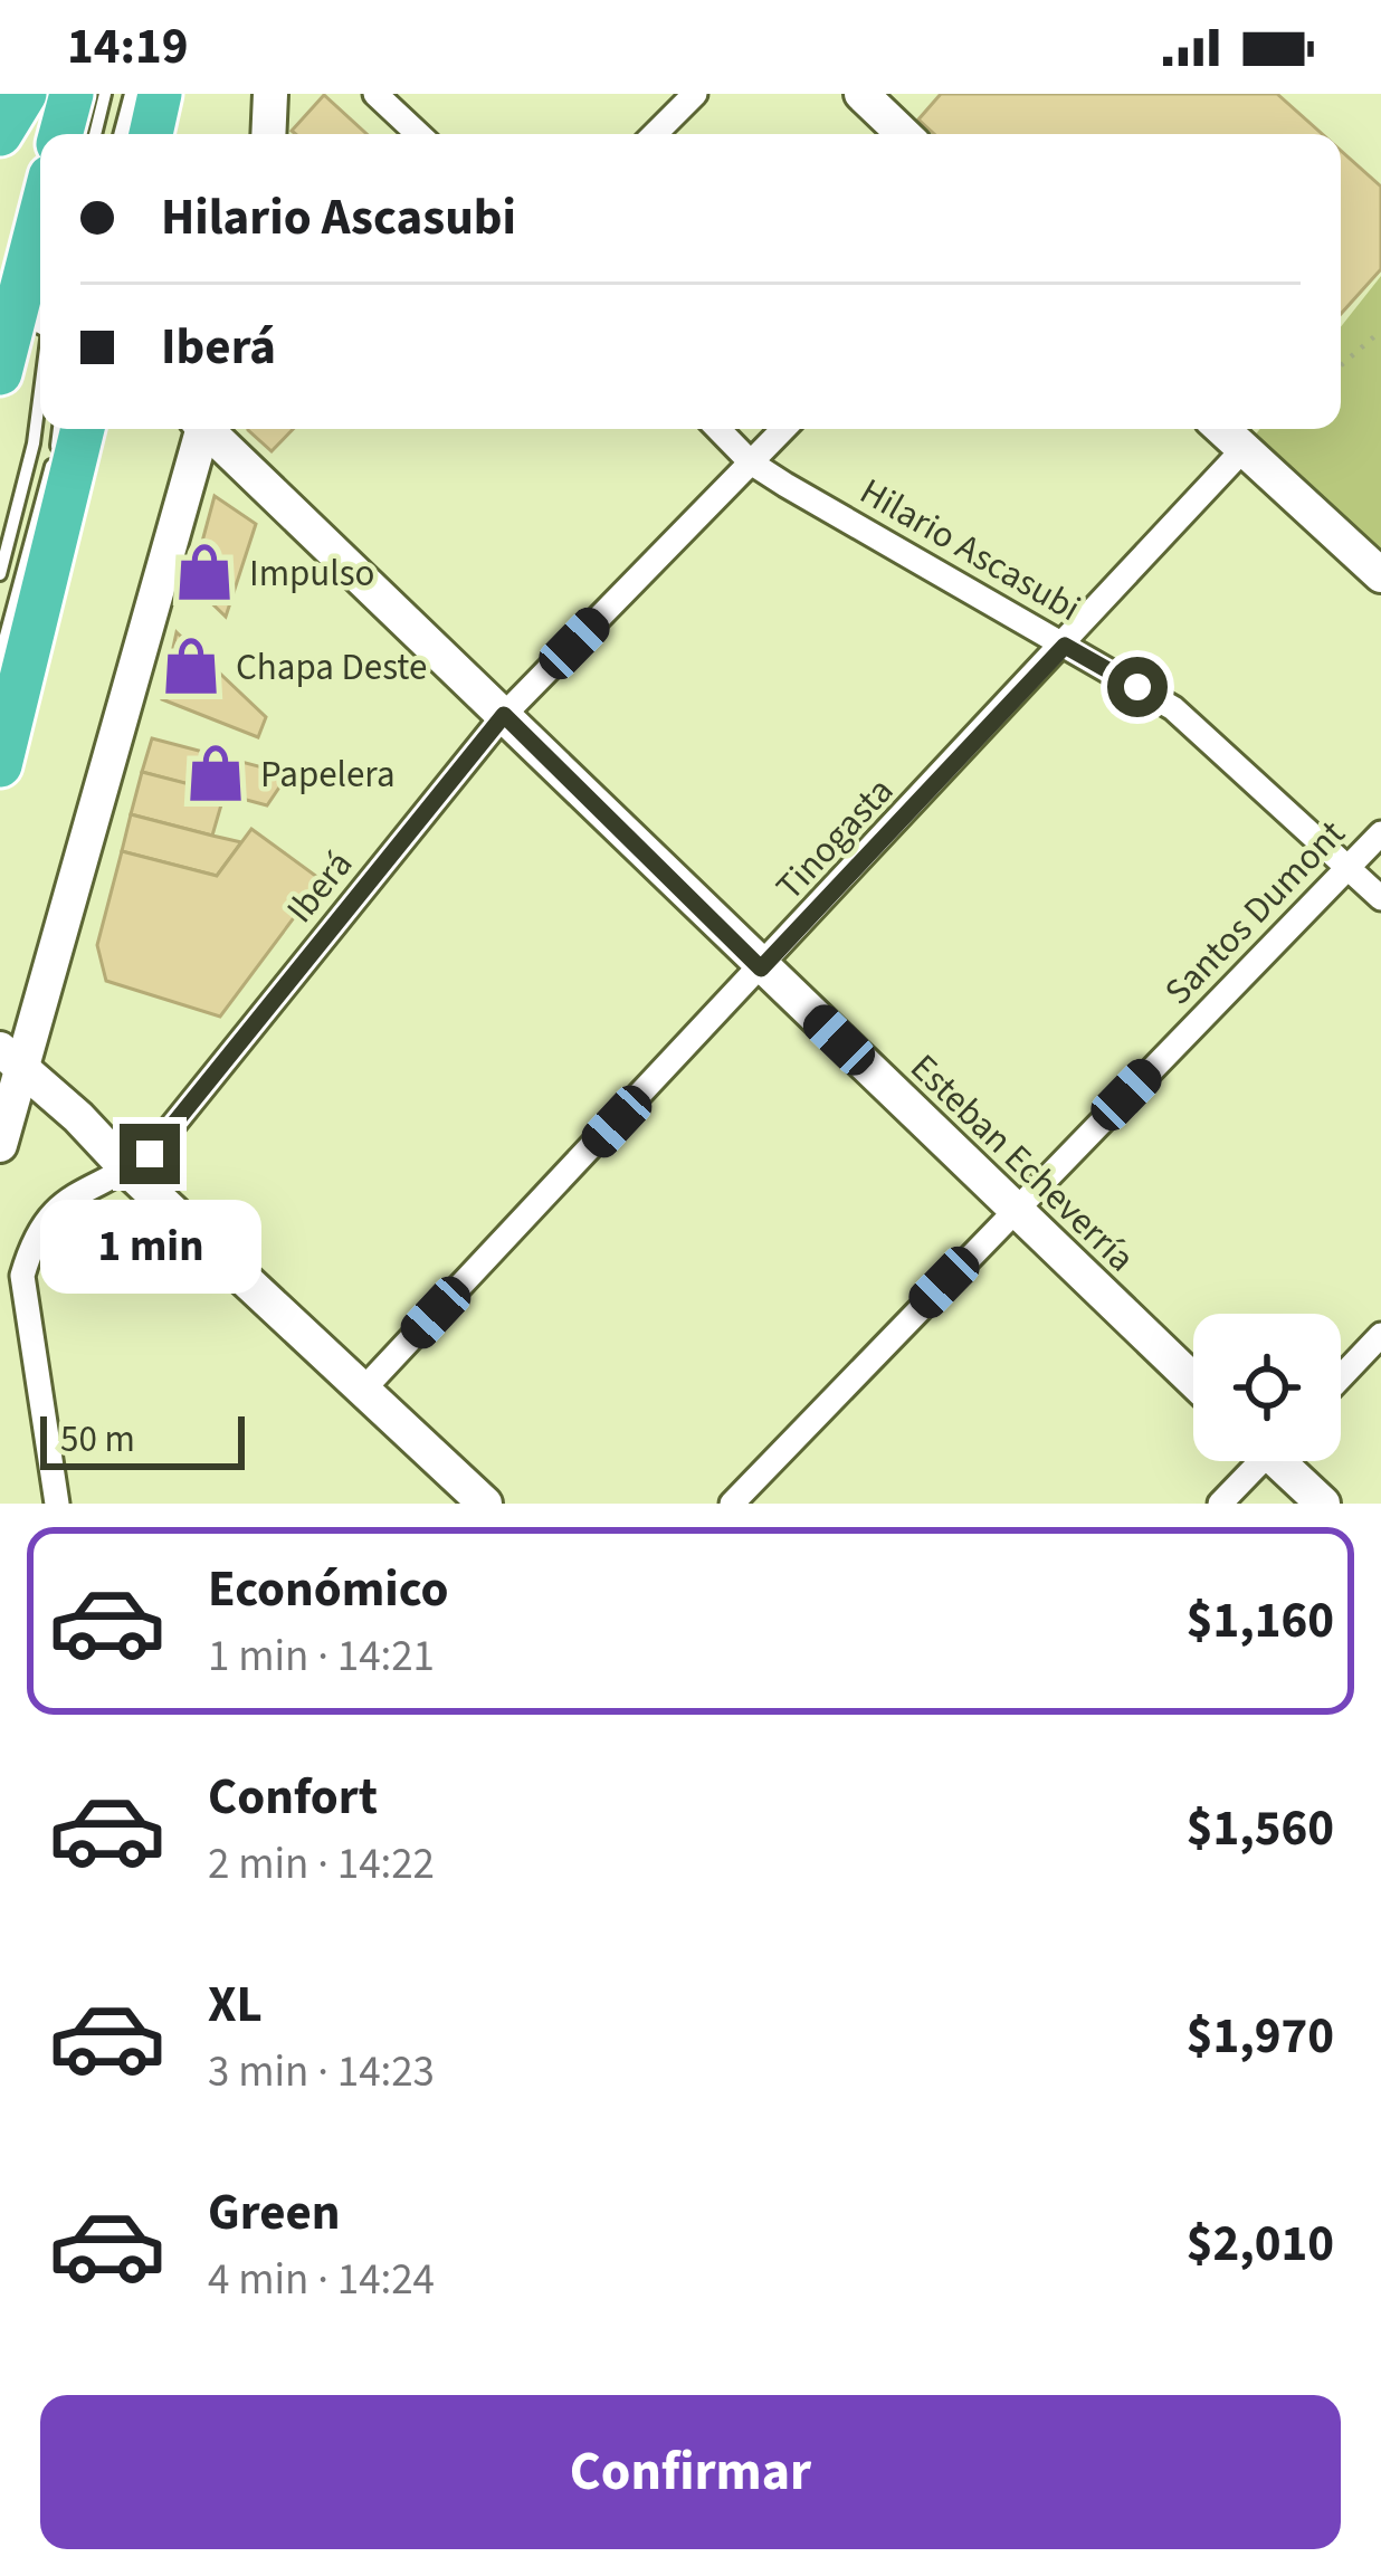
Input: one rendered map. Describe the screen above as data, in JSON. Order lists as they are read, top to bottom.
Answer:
{
  "streets": {
    "street": [
      "Hilario Ascasubi",
      "Tinogasta",
      "Iberá",
      "Santos Dumont",
      "Esteban Echeverría"
    ]
  },
  "crossings": [
    ["Hilario Ascasubi", "Tinogasta"],
    ["Hilario Ascasubi", "Iberá"],
    ["Hilario Ascasubi", "Santos Dumont"],
    ["Tinogasta", "Esteban Echeverría"],
    ["Iberá", "Esteban Echeverría"],
    ["Santos Dumont", "Esteban Echeverría"]
  ],
  "places": {
    "shop": ["Impulso", "Chapa Deste", "Papelera"]
  },
  "scale_bar": "50 m",
  "page": {
    "status": "14:19",
    "banner": ["Hilario Ascasubi", "Iberá"],
    "bubble": "1 min",
    "scale": "50 m",
    "list": [
      {
        "name": "Económico",
        "note": "1 min · 14:21",
        "value": "$1,160"
      },
      {
        "name": "Confort",
        "note": "2 min · 14:22",
        "value": "$1,560"
      },
      {
        "name": "XL",
        "note": "3 min · 14:23",
        "value": "$1,970"
      },
      {
        "name": "Green",
        "note": "4 min · 14:24",
        "value": "$2,010"
      }
    ],
    "buttons": "Confirmar"
  }
}
